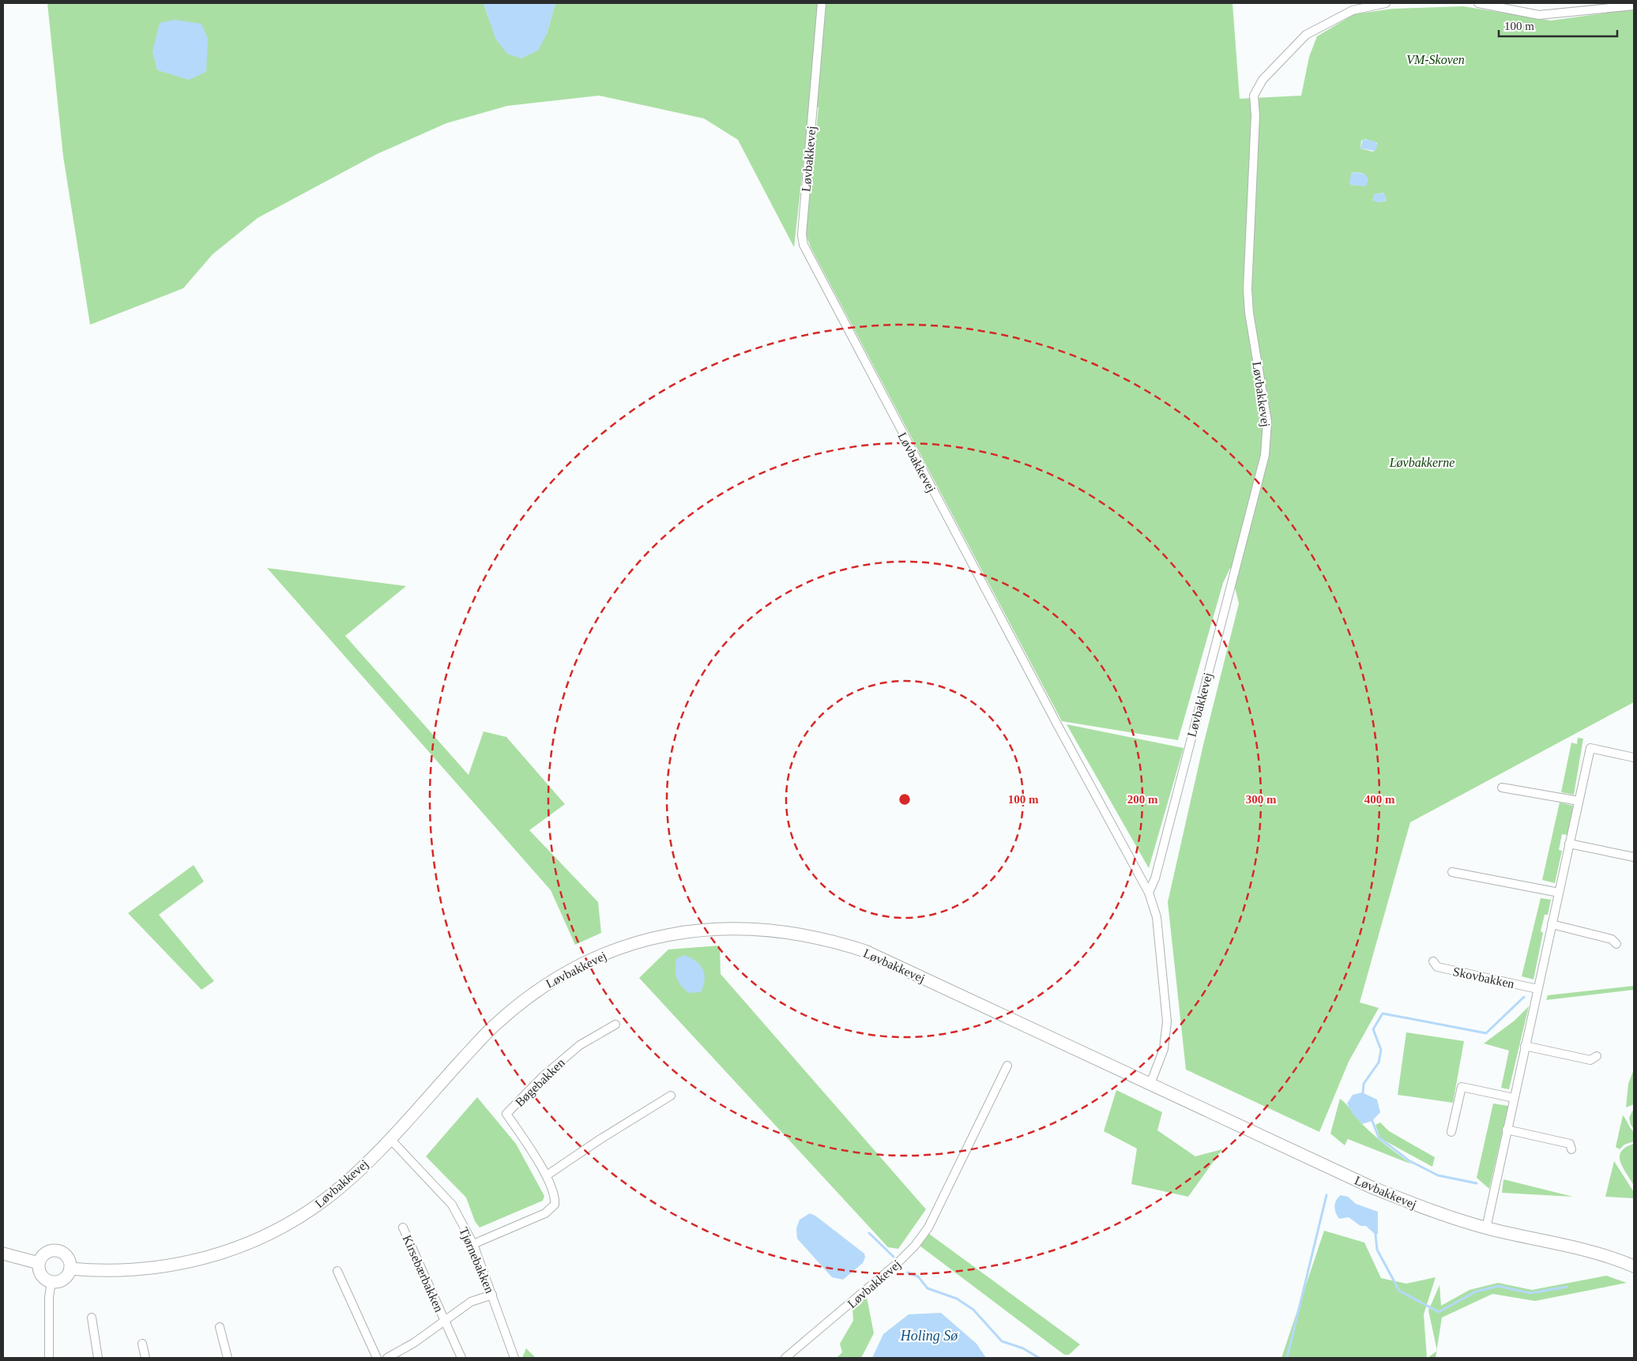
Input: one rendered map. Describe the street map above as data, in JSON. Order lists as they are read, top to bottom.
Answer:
{
  "streets": {
    "street": [
      "Løvbakkevej",
      "Skovbakken",
      "Bøgebakken",
      "Tjørnebakken",
      "Kirsebærbakken"
    ]
  },
  "crossings": [
    ["Løvbakkevej", "Tjørnebakken"],
    ["Bøgebakken", "Tjørnebakken"],
    ["Tjørnebakken", "Kirsebærbakken"]
  ],
  "water": ["Holing Sø"],
  "parks": ["VM-Skoven", "Løvbakkerne"],
  "scale_bar": "100 m",
  "rings": [
    "100 m",
    "200 m",
    "300 m",
    "400 m"
  ]
}
